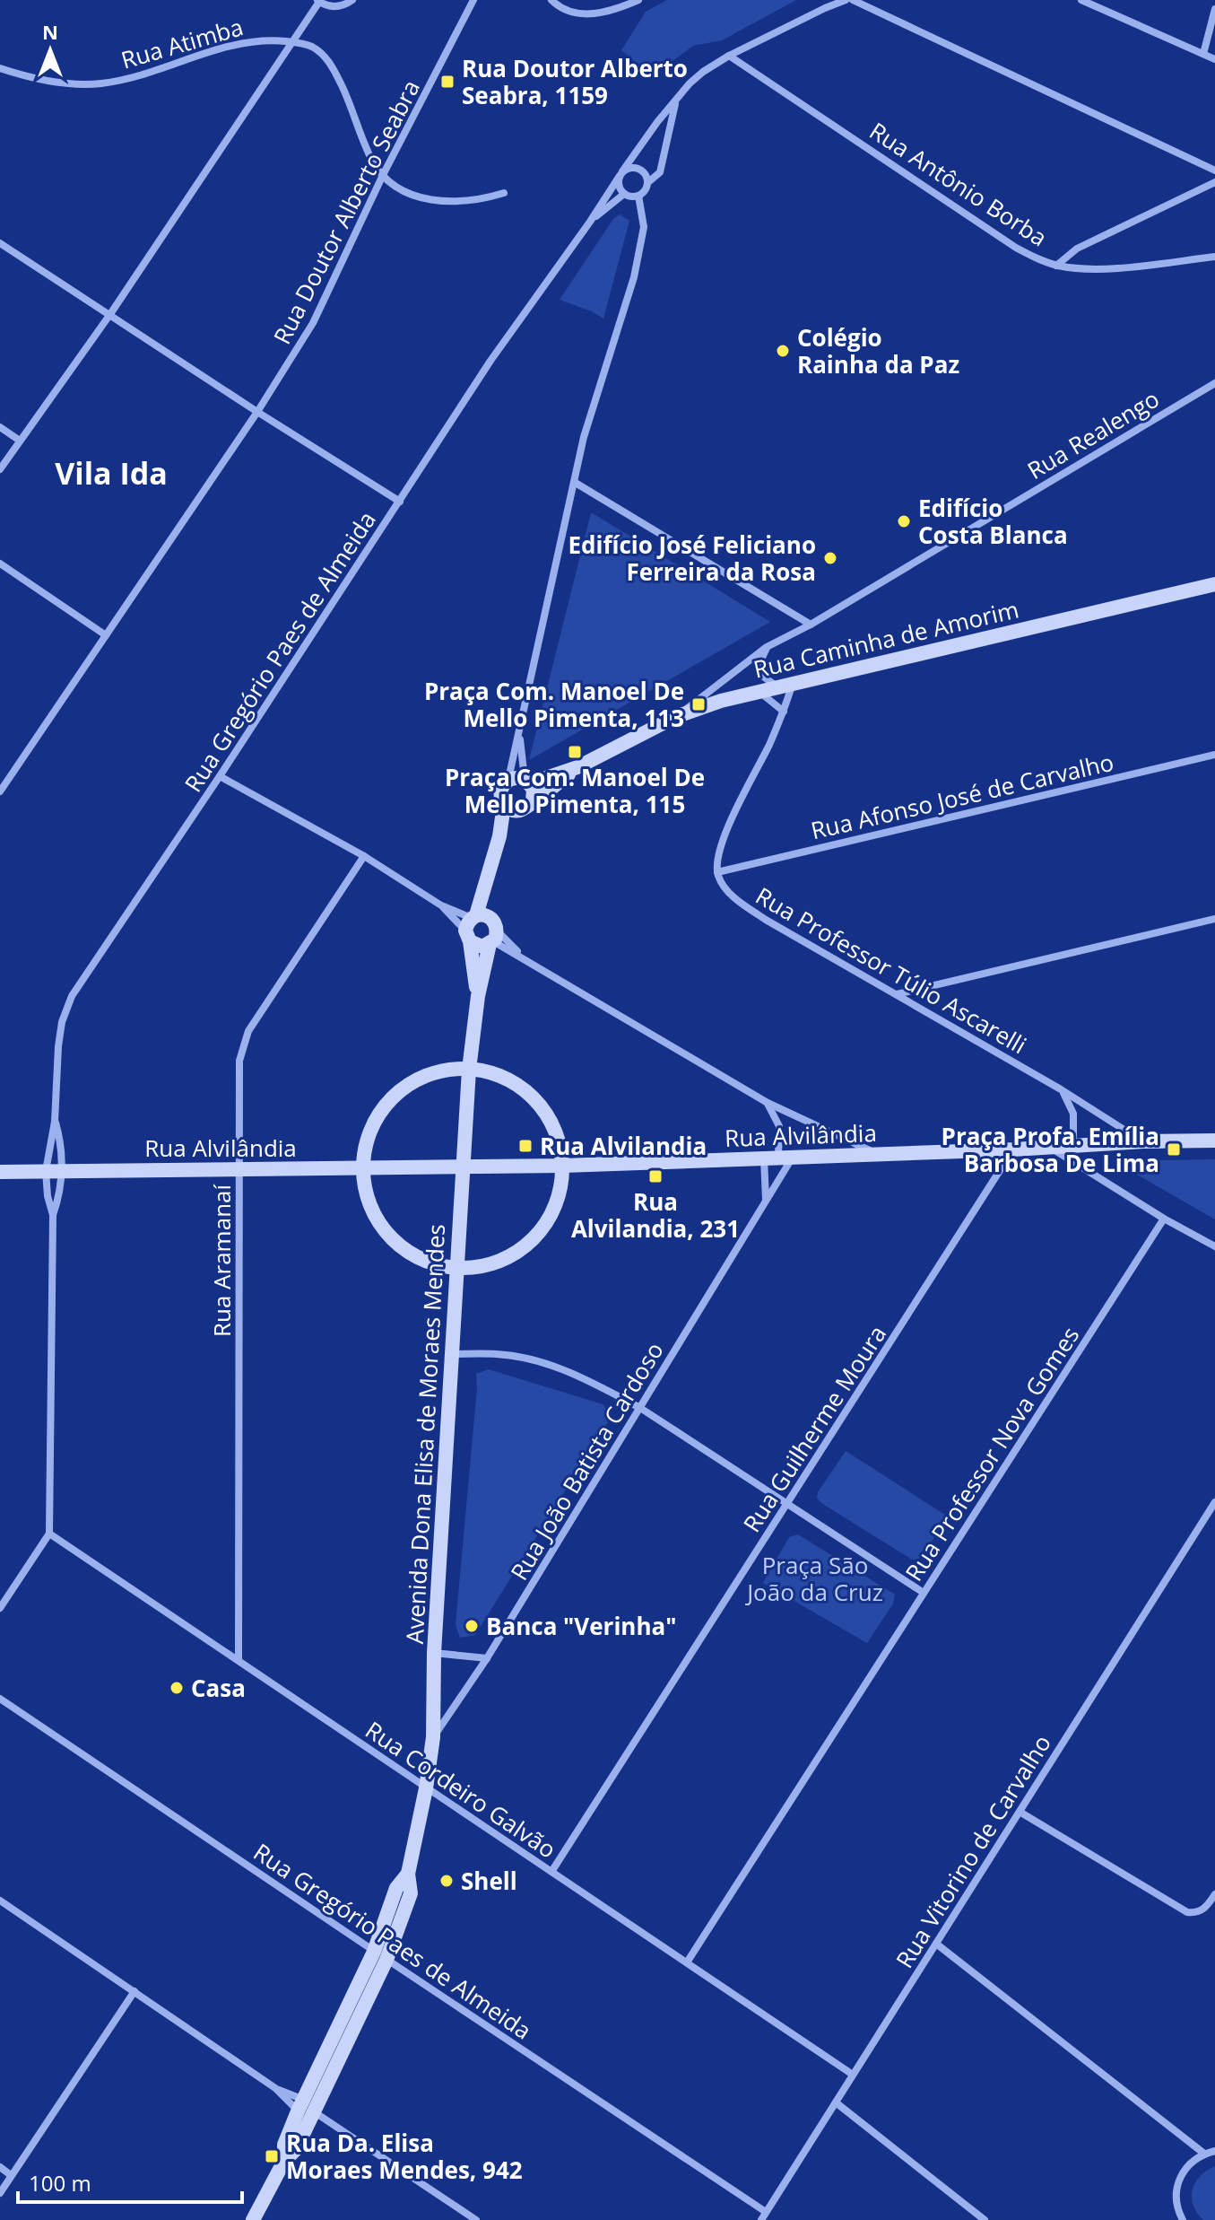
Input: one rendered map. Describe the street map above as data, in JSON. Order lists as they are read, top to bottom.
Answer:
{
  "streets": {
    "street": [
      "Rua Atimba",
      "Rua Antônio Borba",
      "Rua Doutor Alberto Seabra",
      "Rua Realengo",
      "Rua Caminha de Amorim",
      "Rua Gregório Paes de Almeida",
      "Rua Afonso José de Carvalho",
      "Rua Professor Túlio Ascarelli",
      "Rua Alvilândia",
      "Rua Aramanaí",
      "Rua Guilherme Moura",
      "Avenida Dona Elisa de Moraes Mendes",
      "Rua Professor Nova Gomes",
      "Rua João Batista Cardoso",
      "Rua Cordeiro Galvão",
      "Rua Vitorino de Carvalho"
    ]
  },
  "crossings": [
    ["Rua Atimba", "Rua Doutor Alberto Seabra"],
    ["Rua Antônio Borba", "Rua Gregório Paes de Almeida"],
    ["Rua Realengo", "Rua Caminha de Amorim"],
    ["Rua Caminha de Amorim", "Avenida Dona Elisa de Moraes Mendes"],
    ["Rua Gregório Paes de Almeida", "Rua Alvilândia"],
    ["Rua Gregório Paes de Almeida", "Avenida Dona Elisa de Moraes Mendes"],
    ["Rua Gregório Paes de Almeida", "Rua Cordeiro Galvão"],
    ["Rua Gregório Paes de Almeida", "Rua Vitorino de Carvalho"],
    ["Rua Afonso José de Carvalho", "Rua Professor Túlio Ascarelli"],
    ["Rua Professor Túlio Ascarelli", "Rua Alvilândia"],
    ["Rua Alvilândia", "Rua Aramanaí"],
    ["Rua Alvilândia", "Rua Guilherme Moura"],
    ["Rua Alvilândia", "Avenida Dona Elisa de Moraes Mendes"],
    ["Rua Alvilândia", "Rua João Batista Cardoso"],
    ["Rua Aramanaí", "Rua Cordeiro Galvão"],
    ["Rua Guilherme Moura", "Rua Cordeiro Galvão"],
    ["Avenida Dona Elisa de Moraes Mendes", "Rua João Batista Cardoso"],
    ["Avenida Dona Elisa de Moraes Mendes", "Rua Cordeiro Galvão"],
    ["Rua Professor Nova Gomes", "Rua Cordeiro Galvão"],
    ["Rua Cordeiro Galvão", "Rua Vitorino de Carvalho"]
  ],
  "districts": ["Vila Ida"],
  "parks": ["Praça São João da Cruz"],
  "places": {
    "transit": [
      "Rua Doutor Alberto Seabra, 1159",
      "Praça Com. Manoel De Mello Pimenta, 113",
      "Praça Com. Manoel De Mello Pimenta, 115",
      "Rua Alvilandia",
      "Praça Profa. Emília Barbosa De Lima",
      "Rua Alvilandia, 231",
      "Rua Da. Elisa Moraes Mendes, 942"
    ],
    "other": [
      "Colégio Rainha da Paz",
      "Edifício Costa Blanca",
      "Edifício José Feliciano Ferreira da Rosa",
      "Banca \"Verinha\"",
      "Casa",
      "Shell"
    ]
  },
  "scale_bar": "100 m",
  "north": "top"
}
